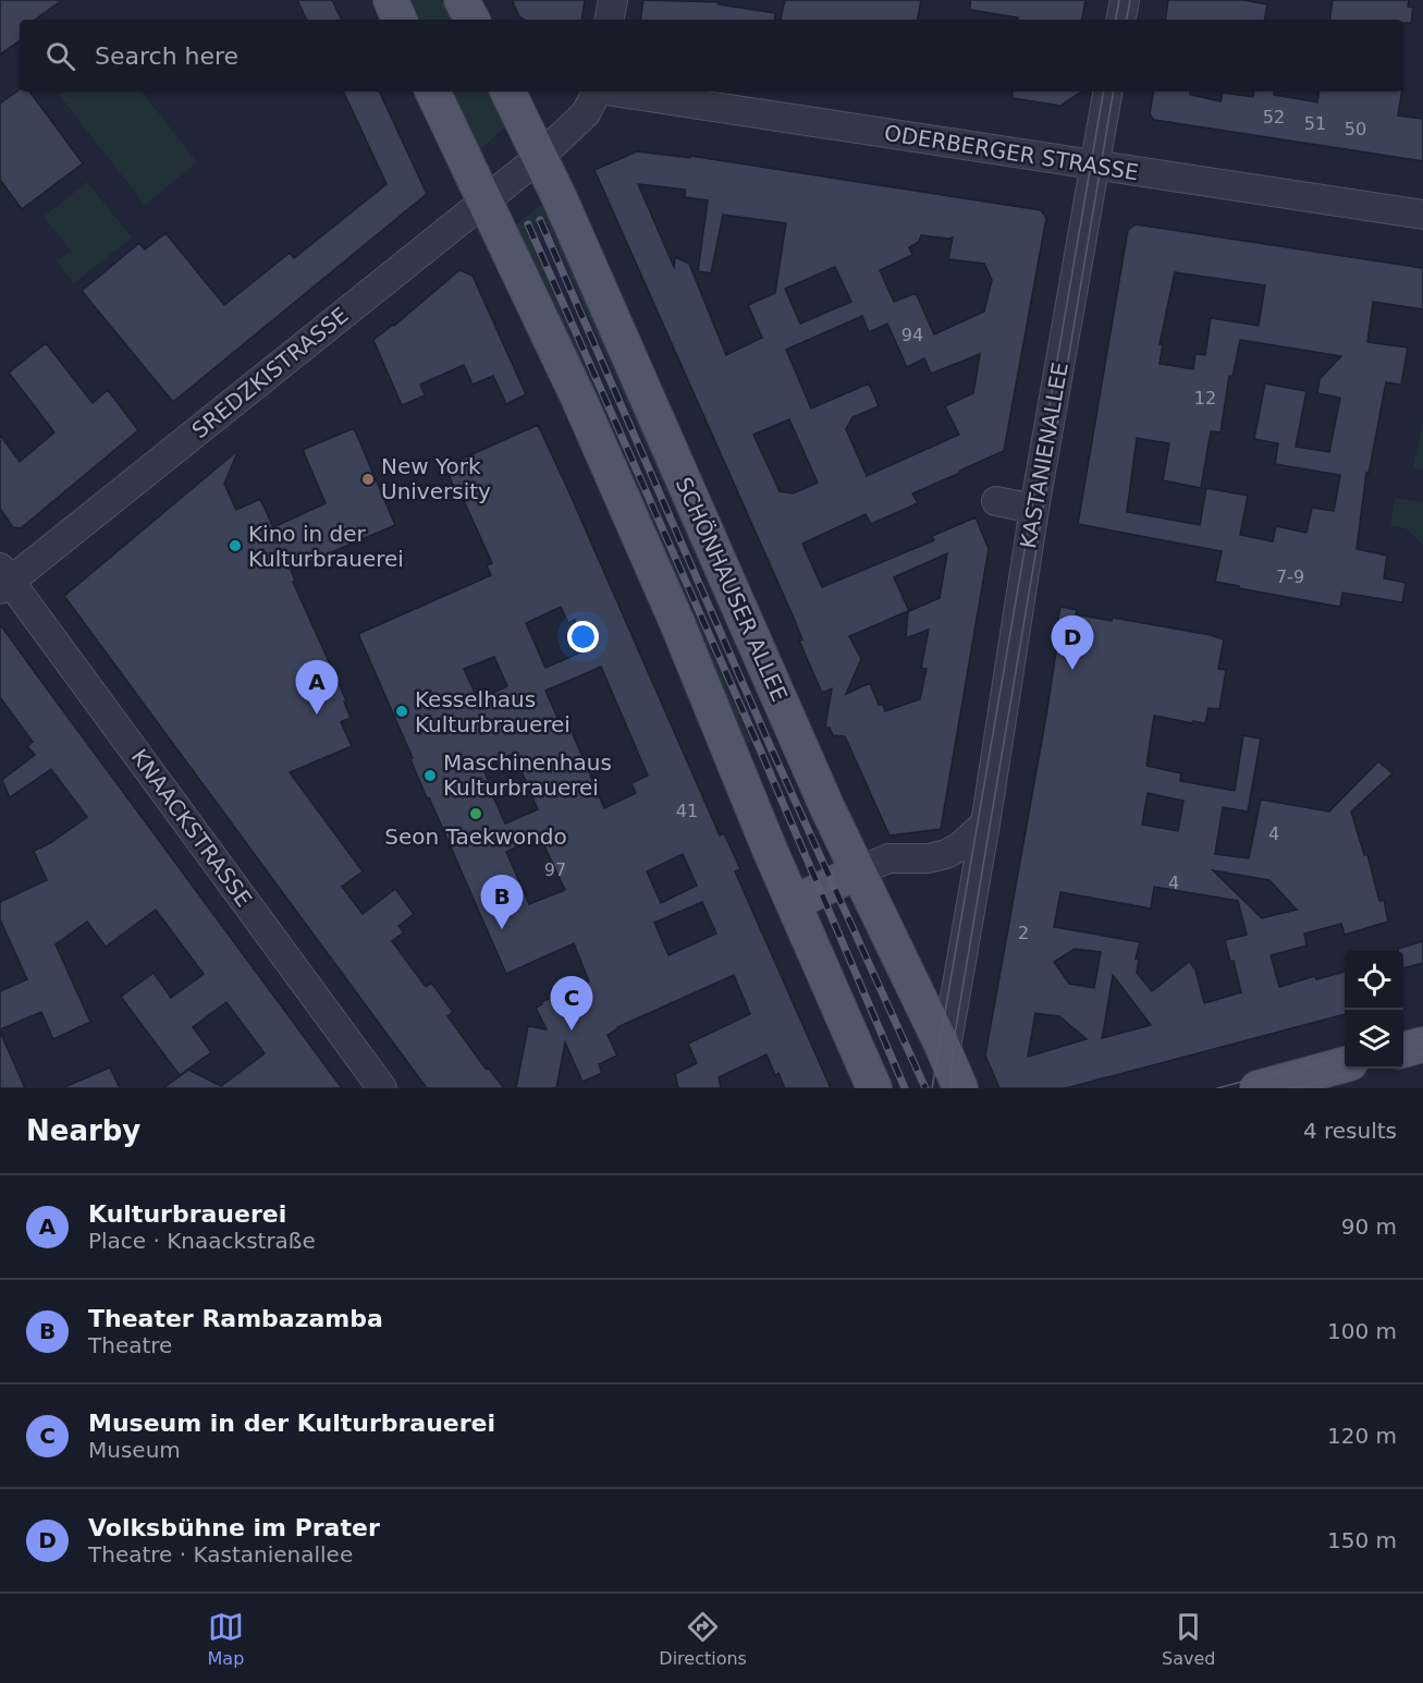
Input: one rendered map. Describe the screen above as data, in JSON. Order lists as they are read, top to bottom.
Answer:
{
  "streets": {
    "main road": ["SCHÖNHAUSER ALLEE"],
    "street": [
      "ODERBERGER STRASSE",
      "SREDZKISTRASSE",
      "KASTANIENALLEE",
      "KNAACKSTRASSE"
    ]
  },
  "crossings": [
    ["ODERBERGER STRASSE", "KASTANIENALLEE"],
    ["SREDZKISTRASSE", "SCHÖNHAUSER ALLEE"],
    ["SREDZKISTRASSE", "KNAACKSTRASSE"],
    ["KASTANIENALLEE", "SCHÖNHAUSER ALLEE"]
  ],
  "places": [
    "New York University",
    "Kino in der Kulturbrauerei",
    "Kesselhaus Kulturbrauerei",
    "Maschinenhaus Kulturbrauerei",
    "Seon Taekwondo"
  ],
  "house_numbers": [
    "52",
    "51",
    "50",
    "94",
    "12",
    "7-9",
    "41",
    "4",
    "97",
    "4",
    "2"
  ],
  "page": {
    "search": "Search here",
    "pins": [
      "D",
      "A",
      "B",
      "C"
    ],
    "heading": ["Nearby", "4 results"],
    "list": [
      {
        "mark": "A",
        "name": "Kulturbrauerei",
        "note": "Place · Knaackstraße",
        "value": "90 m"
      },
      {
        "mark": "B",
        "name": "Theater Rambazamba",
        "note": "Theatre",
        "value": "100 m"
      },
      {
        "mark": "C",
        "name": "Museum in der Kulturbrauerei",
        "note": "Museum",
        "value": "120 m"
      },
      {
        "mark": "D",
        "name": "Volksbühne im Prater",
        "note": "Theatre · Kastanienallee",
        "value": "150 m"
      }
    ],
    "nav": ["Map", "Directions", "Saved"]
  }
}
